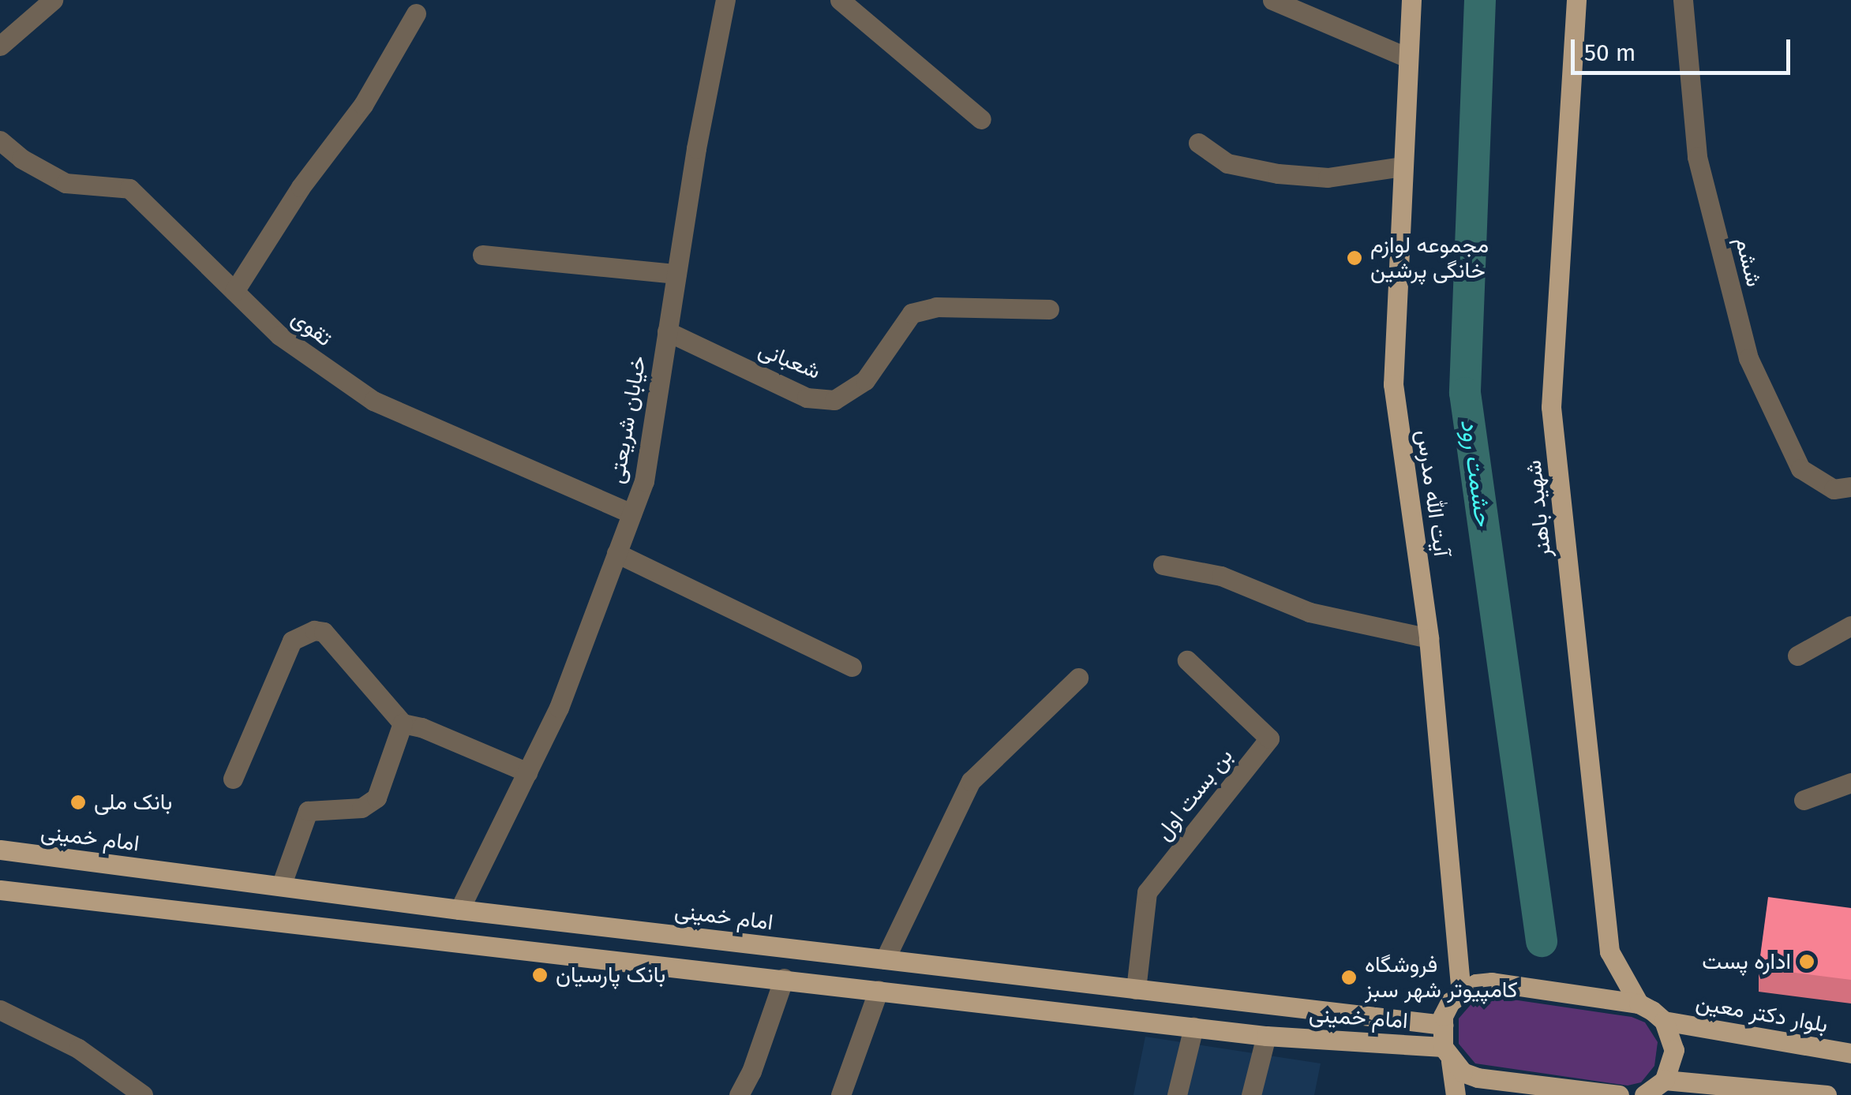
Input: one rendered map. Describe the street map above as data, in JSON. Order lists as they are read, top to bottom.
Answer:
{
  "streets": {
    "main road": [
      "آیت الله مدرس",
      "شهید باهنر",
      "امام خمینی",
      "بلوار دکتر معین"
    ],
    "street": [
      "ششم",
      "تقوی",
      "شعبانی",
      "خیابان شریعتی",
      "بن بست اول"
    ]
  },
  "crossings": [
    ["تقوی", "خیابان شریعتی"],
    ["شعبانی", "خیابان شریعتی"],
    ["خیابان شریعتی", "امام خمینی"],
    ["بن بست اول", "امام خمینی"]
  ],
  "water": ["حشمت رود"],
  "places": [
    "مجموعه لوازم خانگی پرشین",
    "بانک ملی",
    "اداره پست",
    "بانک پارسیان",
    "فروشگاه کامپیوتر شهر سبز"
  ],
  "scale_bar": "50 m"
}
